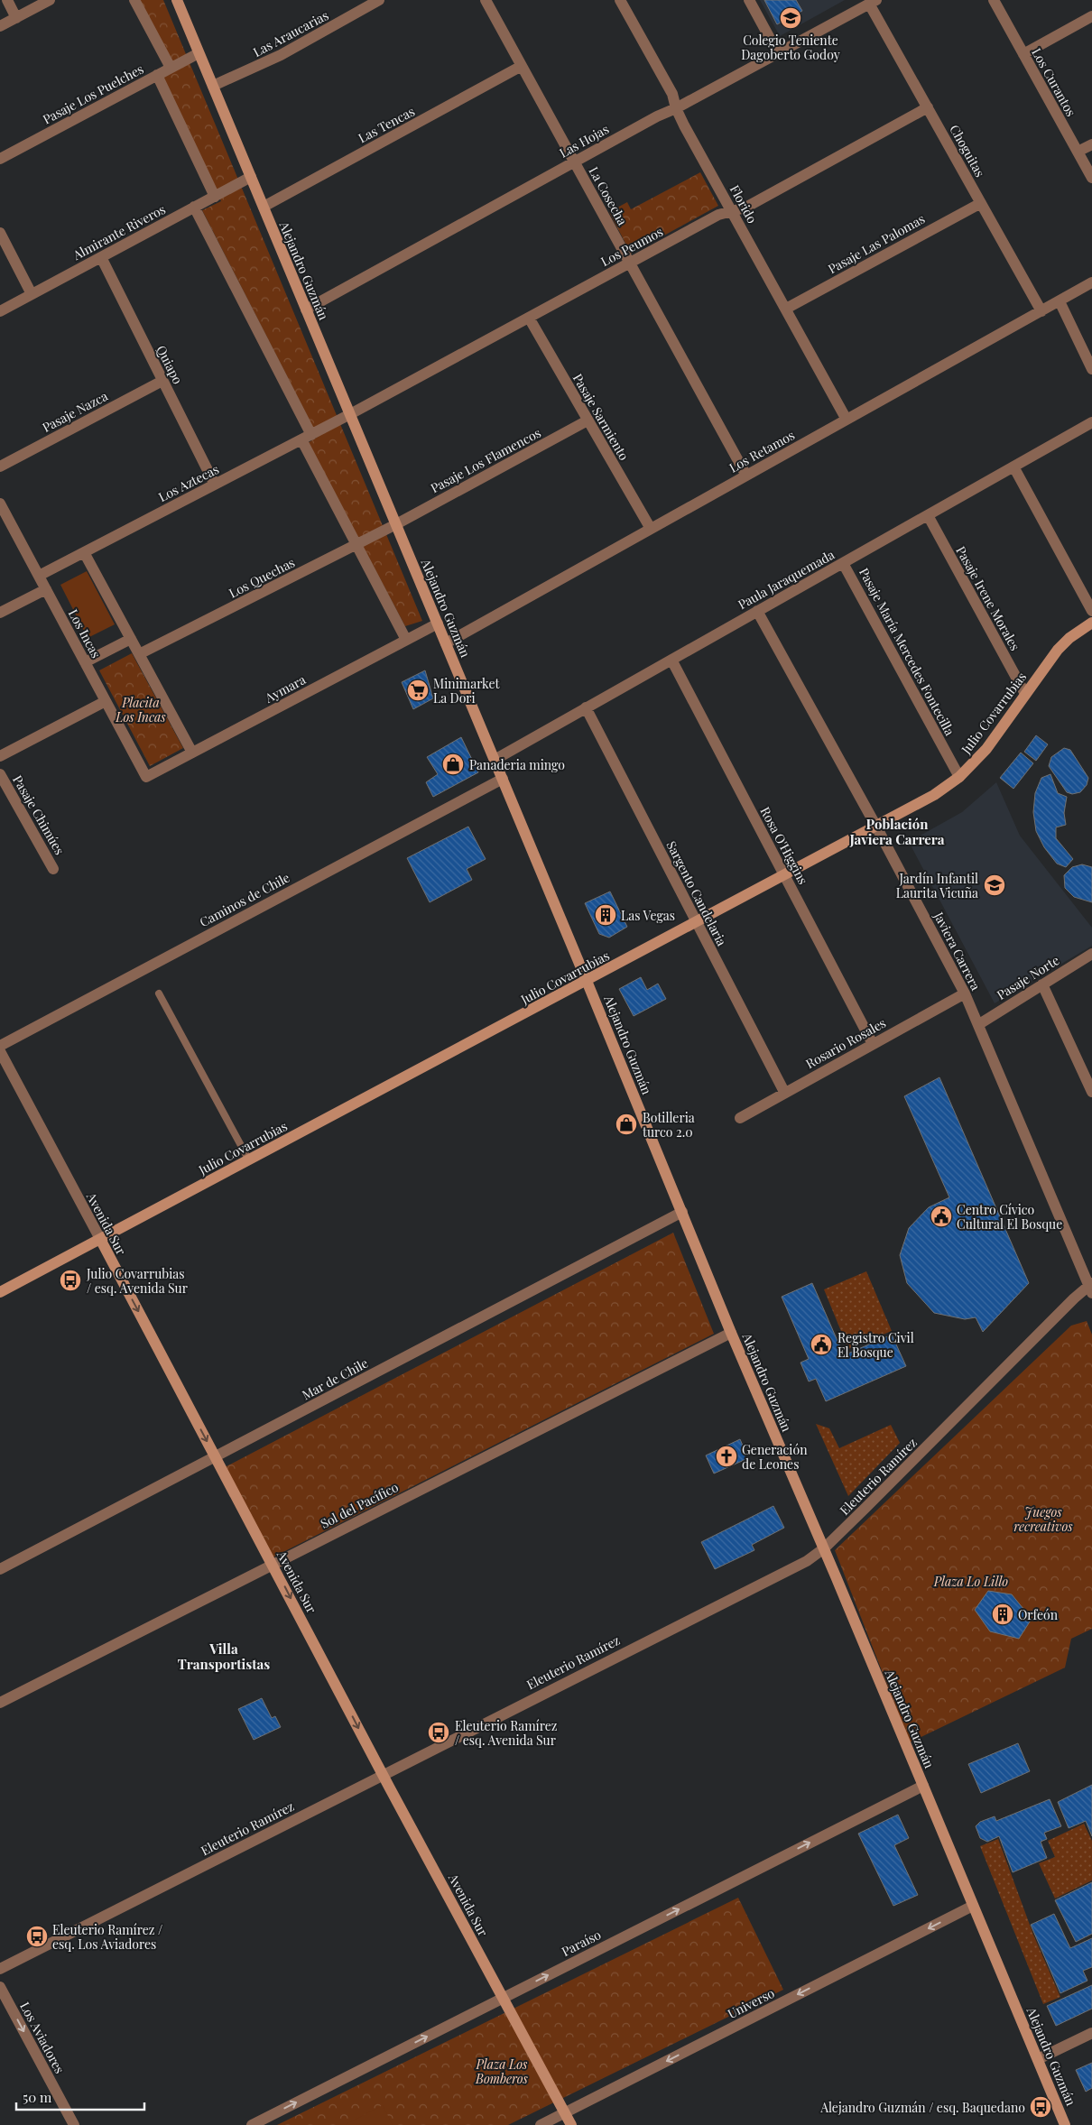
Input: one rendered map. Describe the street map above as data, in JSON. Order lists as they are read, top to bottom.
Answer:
{
  "streets": {
    "street": [
      "Las Araucarias",
      "Los Curantos",
      "Pasaje Los Puelches",
      "Las Tencas",
      "Las Hojas",
      "Choguitas",
      "La Cosecha",
      "Florido",
      "Almirante Riveros",
      "Pasaje Las Palomas",
      "Los Peumos",
      "Alejandro Guzmán",
      "Quiapo",
      "Pasaje Nazca",
      "Pasaje Sarmiento",
      "Los Retamos",
      "Pasaje Los Flamencos",
      "Los Aztecas",
      "Los Quechas",
      "Paula Jaraquemada",
      "Pasaje Irene Morales",
      "Los Incas",
      "Pasaje María Mercedes Fontecilla",
      "Aymara",
      "Julio Covarrubias",
      "Pasaje Chimúes",
      "Rosa O'Higgins",
      "Sargento Candelaria",
      "Caminos de Chile",
      "Javiera Carrera",
      "Pasaje Norte",
      "Rosario Rosales",
      "Avenida Sur",
      "Mar de Chile",
      "Eleuterio Ramírez",
      "Sol del Pacífico",
      "Paraíso",
      "Universo",
      "Los Aviadores"
    ]
  },
  "crossings": [
    ["Las Araucarias", "Alejandro Guzmán"],
    ["Pasaje Los Puelches", "Alejandro Guzmán"],
    ["Las Tencas", "La Cosecha"],
    ["Las Tencas", "Alejandro Guzmán"],
    ["Las Hojas", "Choguitas"],
    ["Las Hojas", "La Cosecha"],
    ["Las Hojas", "Florido"],
    ["Las Hojas", "Alejandro Guzmán"],
    ["Choguitas", "Pasaje Las Palomas"],
    ["Choguitas", "Los Peumos"],
    ["Choguitas", "Los Retamos"],
    ["La Cosecha", "Los Peumos"],
    ["La Cosecha", "Los Retamos"],
    ["Florido", "Pasaje Las Palomas"],
    ["Florido", "Los Peumos"],
    ["Florido", "Los Retamos"],
    ["Almirante Riveros", "Alejandro Guzmán"],
    ["Almirante Riveros", "Quiapo"],
    ["Los Peumos", "Alejandro Guzmán"],
    ["Los Peumos", "Pasaje Sarmiento"],
    ["Los Peumos", "Los Aztecas"],
    ["Alejandro Guzmán", "Los Retamos"],
    ["Alejandro Guzmán", "Pasaje Los Flamencos"],
    ["Alejandro Guzmán", "Los Aztecas"],
    ["Alejandro Guzmán", "Los Quechas"],
    ["Alejandro Guzmán", "Paula Jaraquemada"],
    ["Alejandro Guzmán", "Aymara"],
    ["Alejandro Guzmán", "Julio Covarrubias"],
    ["Alejandro Guzmán", "Caminos de Chile"],
    ["Alejandro Guzmán", "Mar de Chile"],
    ["Alejandro Guzmán", "Eleuterio Ramírez"],
    ["Alejandro Guzmán", "Sol del Pacífico"],
    ["Alejandro Guzmán", "Paraíso"],
    ["Alejandro Guzmán", "Universo"],
    ["Quiapo", "Pasaje Nazca"],
    ["Quiapo", "Los Aztecas"],
    ["Pasaje Sarmiento", "Los Retamos"],
    ["Pasaje Sarmiento", "Pasaje Los Flamencos"],
    ["Pasaje Los Flamencos", "Los Quechas"],
    ["Los Aztecas", "Los Incas"],
    ["Paula Jaraquemada", "Pasaje Irene Morales"],
    ["Paula Jaraquemada", "Pasaje María Mercedes Fontecilla"],
    ["Paula Jaraquemada", "Rosa O'Higgins"],
    ["Paula Jaraquemada", "Sargento Candelaria"],
    ["Paula Jaraquemada", "Javiera Carrera"],
    ["Pasaje Irene Morales", "Julio Covarrubias"],
    ["Los Incas", "Aymara"],
    ["Pasaje María Mercedes Fontecilla", "Julio Covarrubias"],
    ["Julio Covarrubias", "Rosa O'Higgins"],
    ["Julio Covarrubias", "Sargento Candelaria"],
    ["Julio Covarrubias", "Javiera Carrera"],
    ["Julio Covarrubias", "Avenida Sur"],
    ["Rosa O'Higgins", "Rosario Rosales"],
    ["Sargento Candelaria", "Rosario Rosales"],
    ["Javiera Carrera", "Pasaje Norte"],
    ["Javiera Carrera", "Rosario Rosales"],
    ["Javiera Carrera", "Eleuterio Ramírez"],
    ["Avenida Sur", "Mar de Chile"],
    ["Avenida Sur", "Eleuterio Ramírez"],
    ["Avenida Sur", "Sol del Pacífico"],
    ["Avenida Sur", "Paraíso"],
    ["Avenida Sur", "Universo"]
  ],
  "one_way": [
    "Avenida Sur",
    "Paraíso",
    "Universo",
    "Los Aviadores"
  ],
  "districts": ["Población Javiera Carrera", "Villa Transportistas"],
  "parks": [
    "Placita Los Incas",
    "Juegos recreativos",
    "Plaza Lo Lillo",
    "Plaza Los Bomberos"
  ],
  "places": {
    "school or university": ["Colegio Teniente Dagoberto Godoy", "Jardín Infantil Laurita Vicuña"],
    "supermarket": ["Minimarket La Dori"],
    "shop": ["Panaderia mingo", "Botilleria turco 2.0"],
    "building": ["Las Vegas", "Orfeón"],
    "public building": ["Centro Cívico Cultural El Bosque", "Registro Civil El Bosque"],
    "bus stop": [
      "Julio Covarrubias / esq. Avenida Sur",
      "Eleuterio Ramírez / esq. Avenida Sur",
      "Eleuterio Ramírez / esq. Los Aviadores",
      "Alejandro Guzmán / esq. Baquedano"
    ],
    "church": ["Generación de Leones"]
  },
  "scale_bar": "50 m"
}
